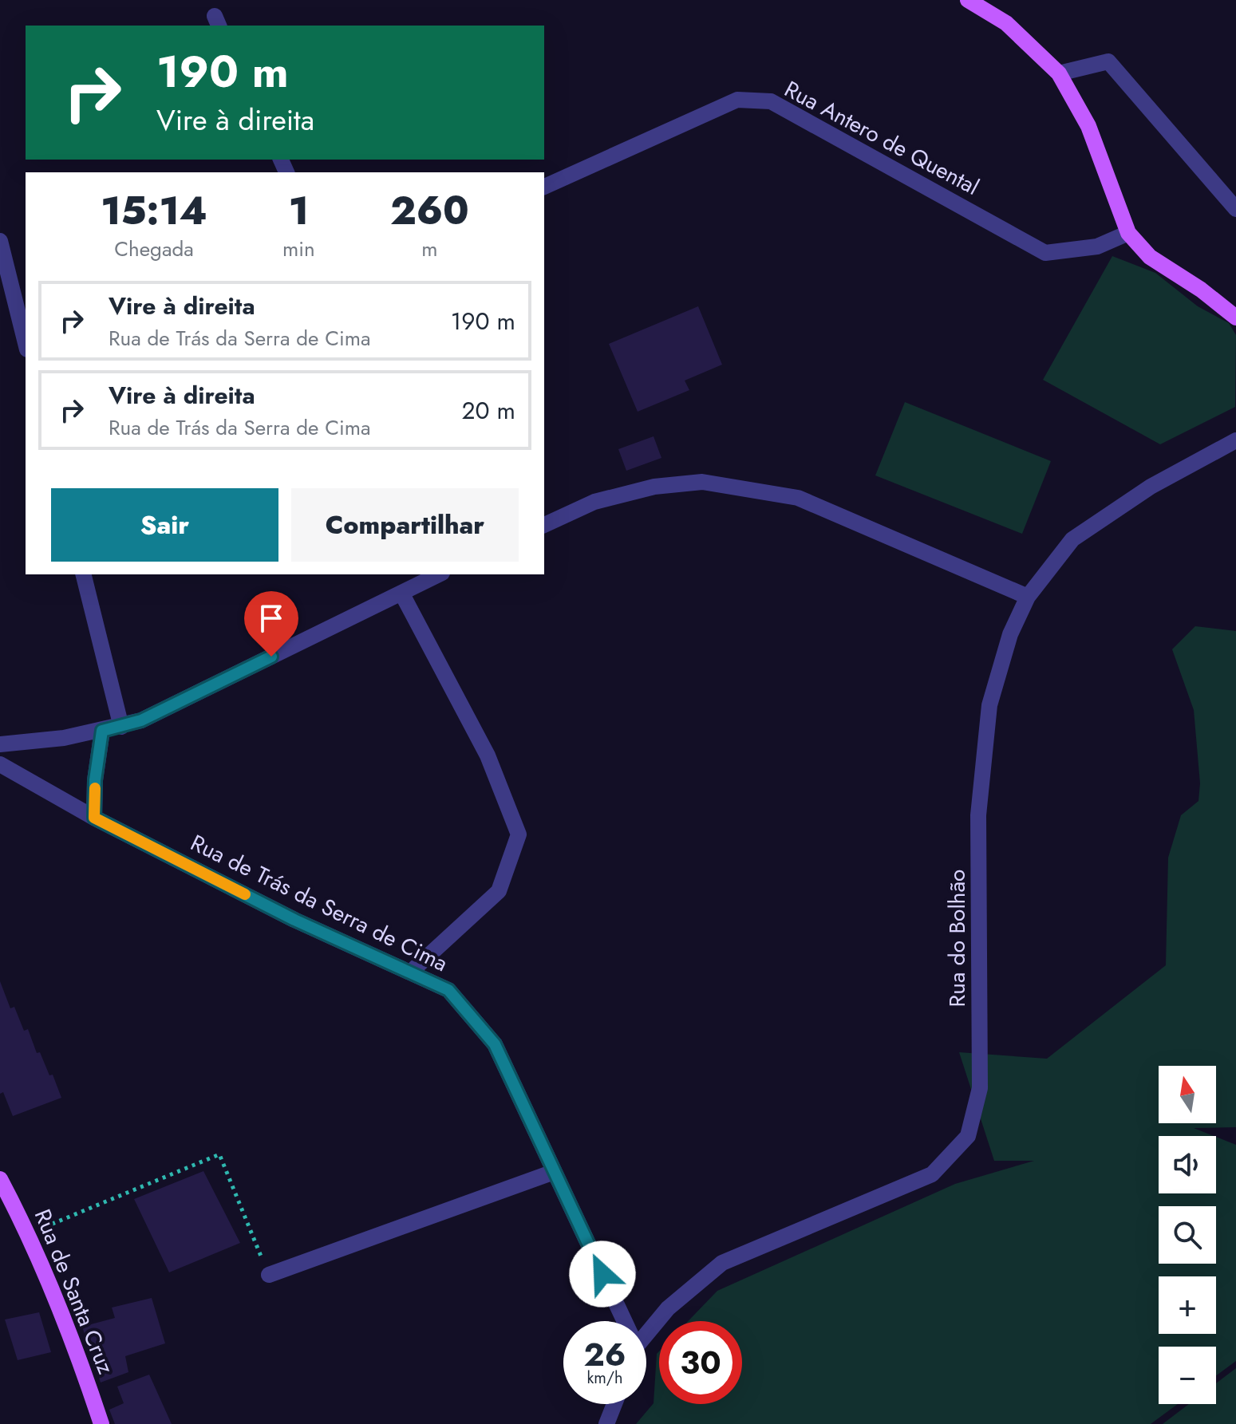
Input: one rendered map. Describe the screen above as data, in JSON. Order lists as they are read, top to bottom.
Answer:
{
  "streets": {
    "main road": ["Rua de Santa Cruz"],
    "street": ["Rua Antero de Quental", "Rua de Trás da Serra de Cima", "Rua do Bolhão"]
  },
  "north": "top",
  "page": {
    "turn": ["190 m", "Vire à direita"],
    "eta": [
      "15:14",
      "Chegada",
      "1",
      "min",
      "260",
      "m"
    ],
    "list": [
      {
        "name": "Vire à direita",
        "note": "Rua de Trás da Serra de Cima",
        "value": "190 m"
      },
      {
        "name": "Vire à direita",
        "note": "Rua de Trás da Serra de Cima",
        "value": "20 m"
      }
    ],
    "buttons": ["Sair", "Compartilhar"],
    "map_buttons": ["+", "−"],
    "speed": "26 km/h",
    "limit": "30"
  }
}
